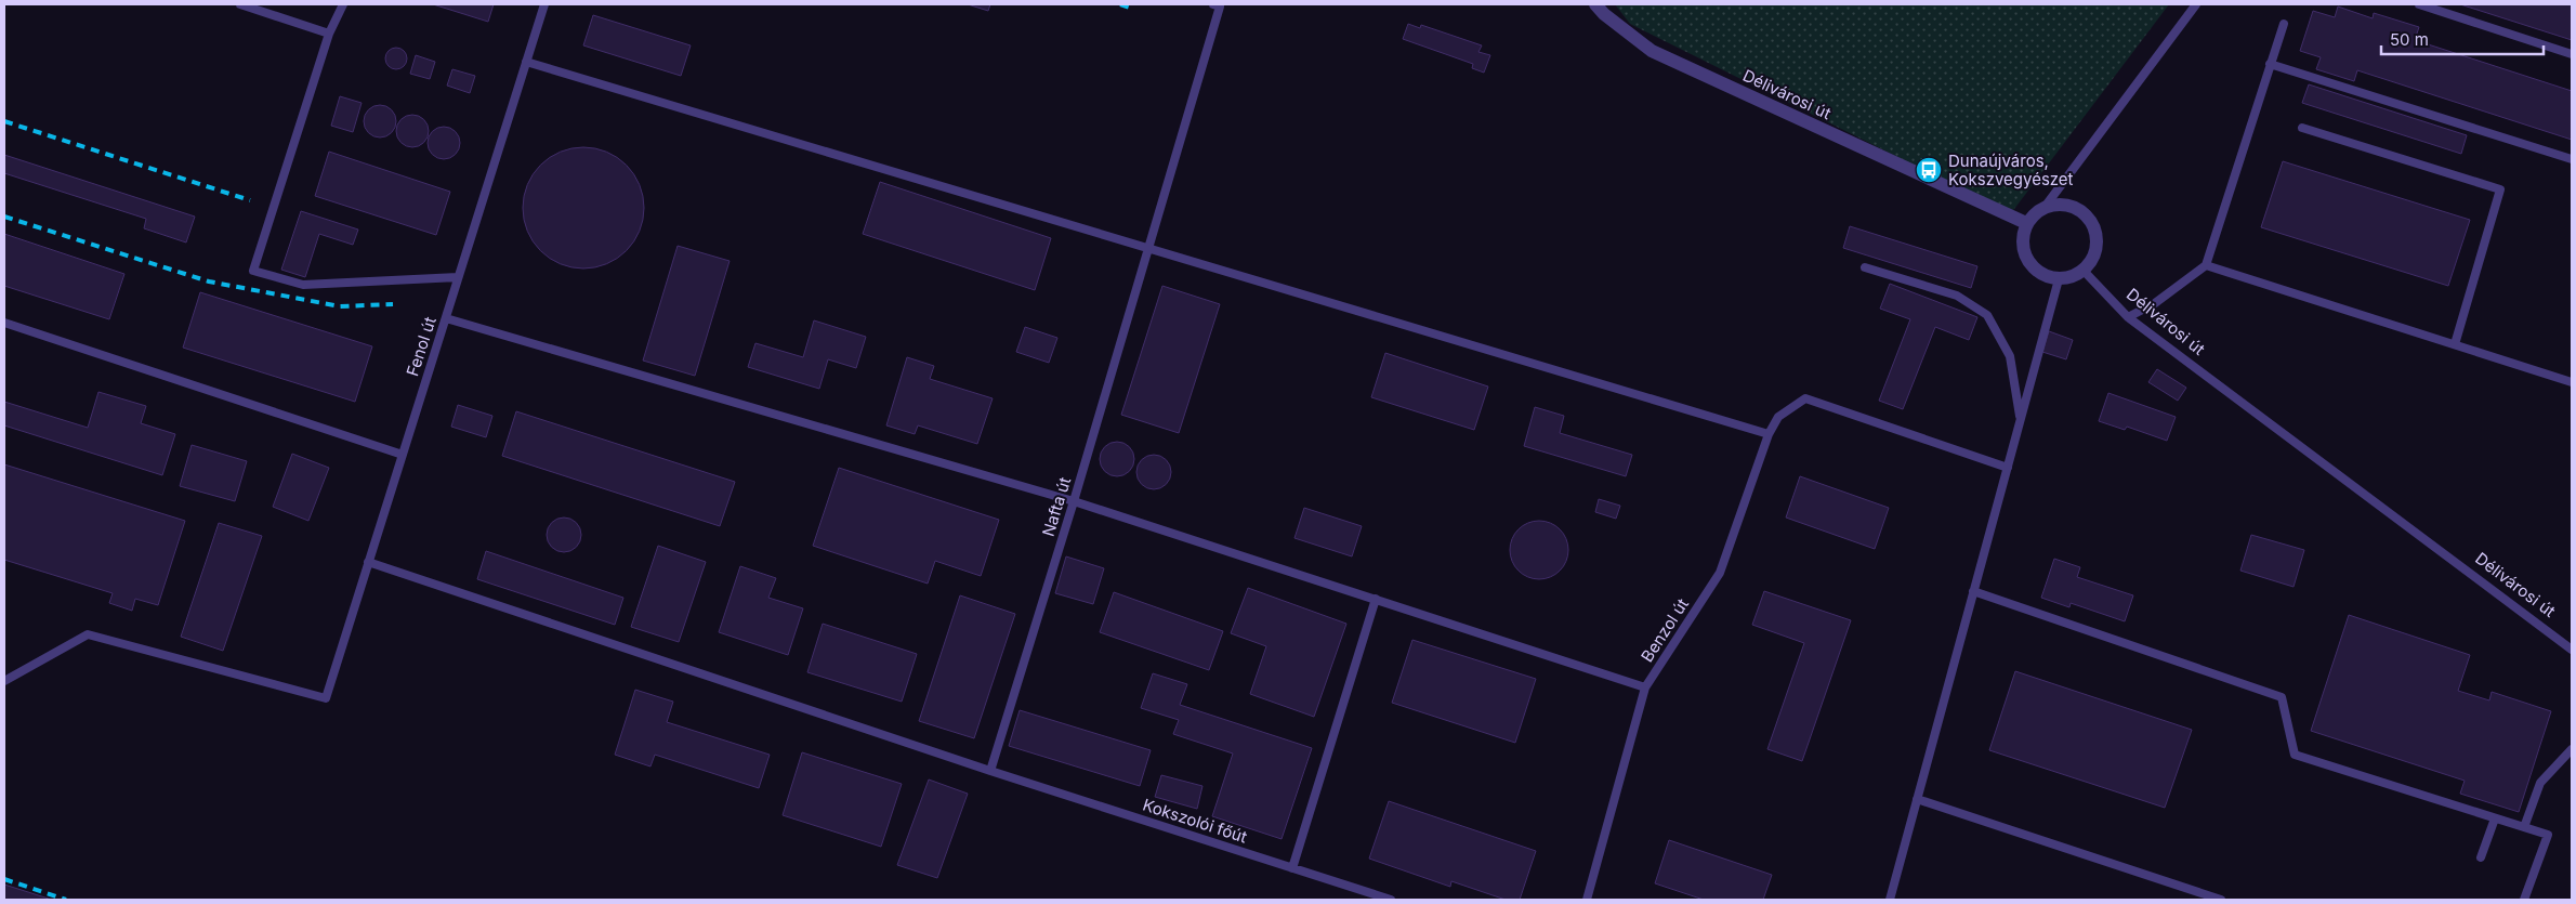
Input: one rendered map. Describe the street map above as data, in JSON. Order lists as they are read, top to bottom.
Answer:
{
  "streets": {
    "street": ["Délivárosi út"],
    "lane": [
      "Fenol út",
      "Nafta út",
      "Benzol út",
      "Kokszolói főút"
    ]
  },
  "crossings": [
    ["Fenol út", "Kokszolói főút"],
    ["Nafta út", "Kokszolói főút"]
  ],
  "places": {
    "bus stop": ["Dunaújváros, Kokszvegyészet"]
  },
  "scale_bar": "50 m"
}
